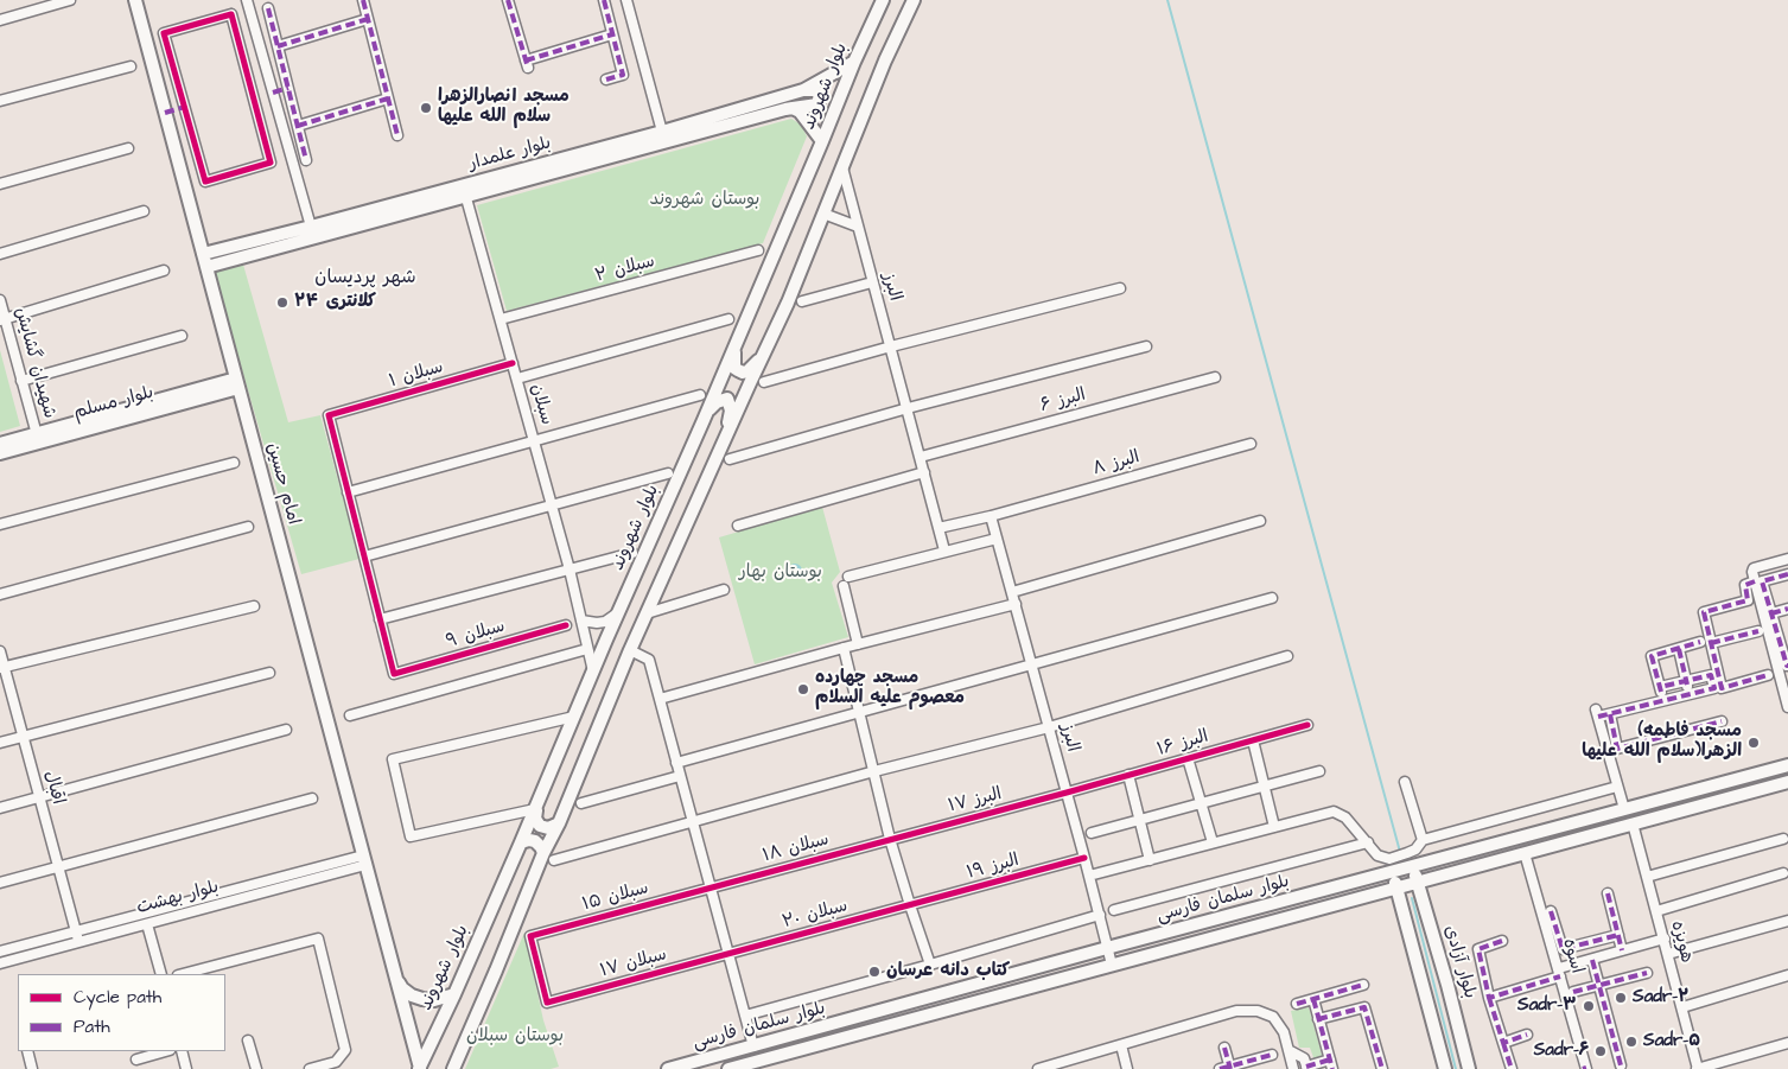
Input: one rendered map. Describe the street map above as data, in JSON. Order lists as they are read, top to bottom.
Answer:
{
  "streets": {
    "main road": [
      "بلوار شهروند",
      "بلوار علمدار",
      "بلوار مسلم",
      "امام حسین",
      "بلوار سلمان فارسی",
      "بلوار آزادی"
    ],
    "street": [
      "سبلان ۲",
      "البرز",
      "شهیدان گشایش",
      "سبلان ۱",
      "البرز ۶",
      "سبلان",
      "البرز ۸",
      "سبلان ۹",
      "البرز ۱۶",
      "اقبال",
      "البرز ۱۷",
      "سبلان ۱۸",
      "البرز ۱۹",
      "سبلان ۱۵",
      "بلوار بهشت",
      "سبلان ۲۰",
      "هویزه",
      "اسوه",
      "سبلان ۱۷"
    ]
  },
  "crossings": [
    ["بلوار شهروند", "بلوار علمدار"],
    ["بلوار شهروند", "سبلان"],
    ["بلوار شهروند", "امام حسین"],
    ["بلوار علمدار", "سبلان"],
    ["بلوار علمدار", "امام حسین"],
    ["سبلان ۲", "سبلان"],
    ["البرز", "البرز ۶"],
    ["البرز", "البرز ۸"],
    ["البرز", "البرز ۱۶"],
    ["البرز", "البرز ۱۷"],
    ["البرز", "البرز ۱۹"],
    ["البرز", "بلوار سلمان فارسی"],
    ["شهیدان گشایش", "بلوار مسلم"],
    ["سبلان ۱", "سبلان"],
    ["بلوار مسلم", "امام حسین"],
    ["امام حسین", "بلوار بهشت"],
    ["البرز ۱۶", "البرز ۱۷"],
    ["اقبال", "بلوار بهشت"],
    ["البرز ۱۷", "سبلان ۱۸"],
    ["سبلان ۱۸", "سبلان ۱۵"],
    ["البرز ۱۹", "سبلان ۲۰"],
    ["سبلان ۱۵", "سبلان ۱۷"],
    ["بلوار سلمان فارسی", "هویزه"],
    ["بلوار سلمان فارسی", "اسوه"],
    ["بلوار سلمان فارسی", "بلوار آزادی"],
    ["سبلان ۲۰", "سبلان ۱۷"]
  ],
  "districts": ["شهر پردیسان"],
  "parks": ["بوستان شهروند", "بوستان بهار", "بوستان سبلان"],
  "places": [
    "مسجد انصارالزهرا سلام الله علیها",
    "کلانتری ۲۴",
    "مسجد چهارده معصوم علیه السلام",
    "(مسجد فاطمه الزهرا(سلام الله علیها",
    "کتاب دانه عرسان",
    "Sadr-۲",
    "Sadr-۳",
    "Sadr-۵",
    "Sadr-۶"
  ],
  "legend": ["Cycle path", "Path"]
}
